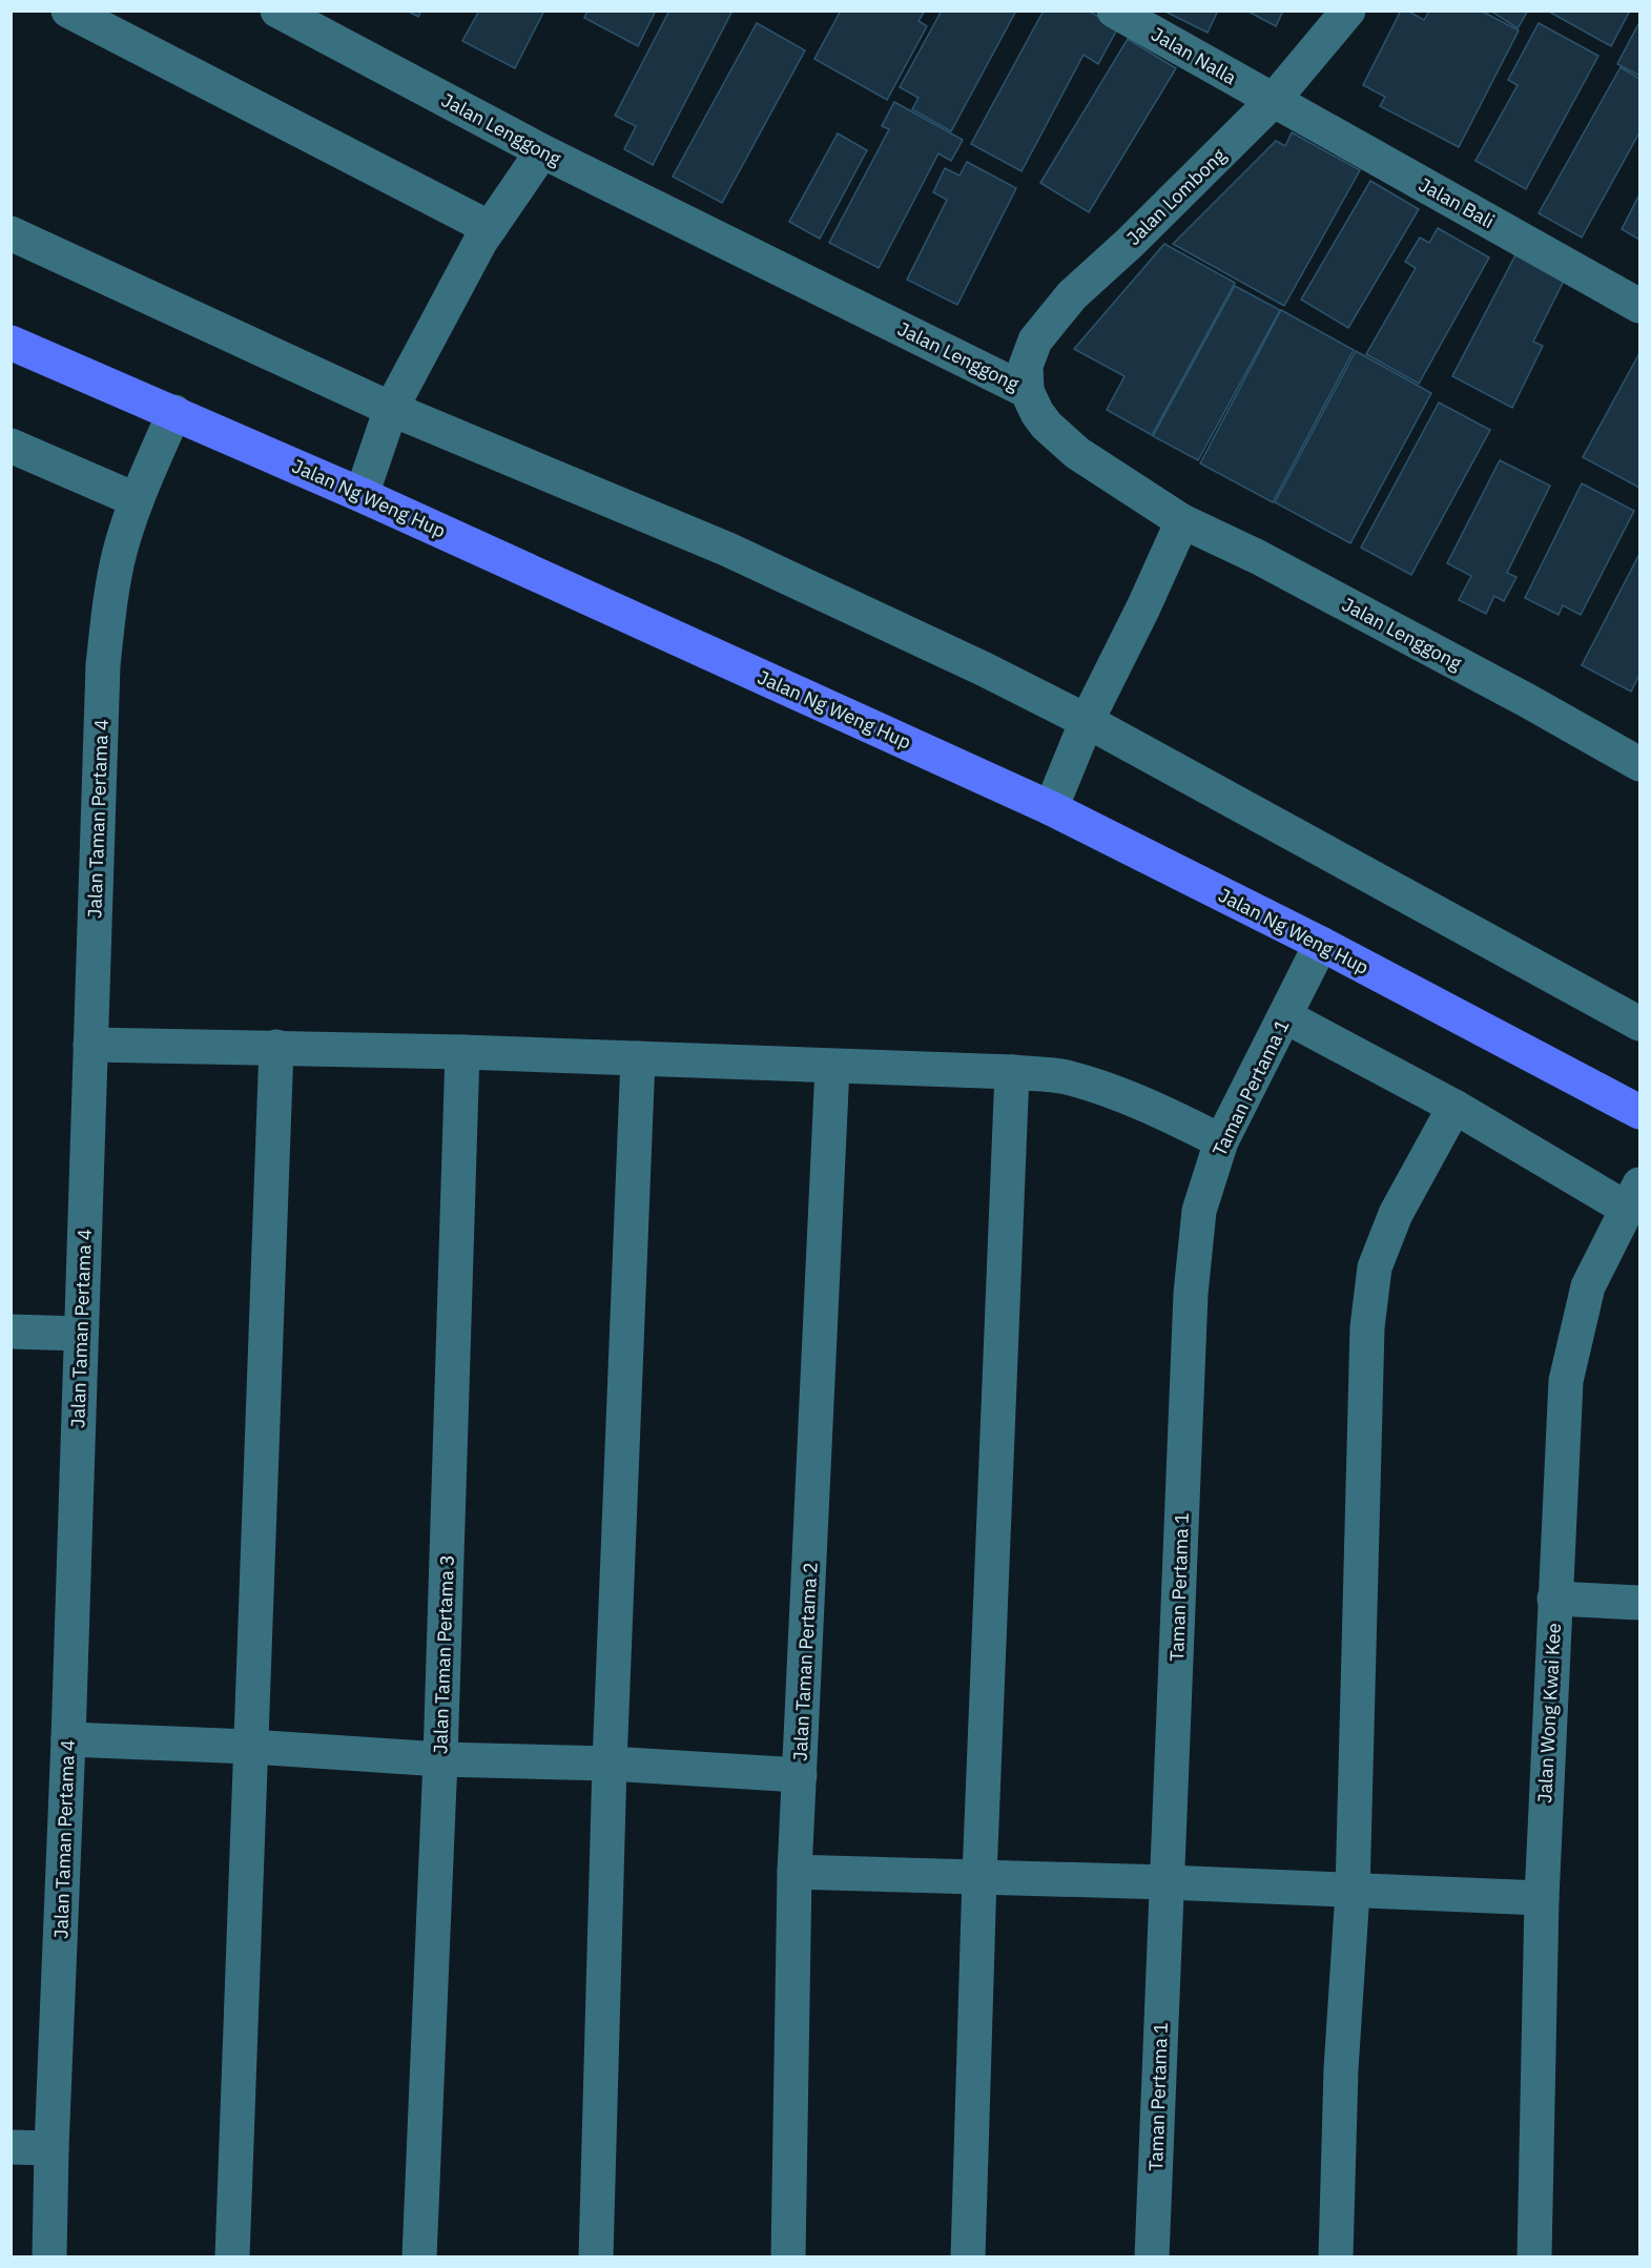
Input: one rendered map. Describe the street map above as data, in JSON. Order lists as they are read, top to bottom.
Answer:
{
  "streets": {
    "main road": ["Jalan Ng Weng Hup"],
    "street": [
      "Jalan Nalla",
      "Jalan Lenggong",
      "Jalan Lombong",
      "Jalan Bali",
      "Jalan Taman Pertama 4",
      "Taman Pertama 1",
      "Jalan Taman Pertama 3",
      "Jalan Taman Pertama 2",
      "Jalan Wong Kwai Kee"
    ]
  },
  "crossings": [
    ["Jalan Nalla", "Jalan Lombong"],
    ["Jalan Nalla", "Jalan Bali"],
    ["Jalan Lenggong", "Jalan Lombong"],
    ["Jalan Lombong", "Jalan Bali"],
    ["Jalan Ng Weng Hup", "Jalan Taman Pertama 4"],
    ["Jalan Ng Weng Hup", "Taman Pertama 1"]
  ]
}
